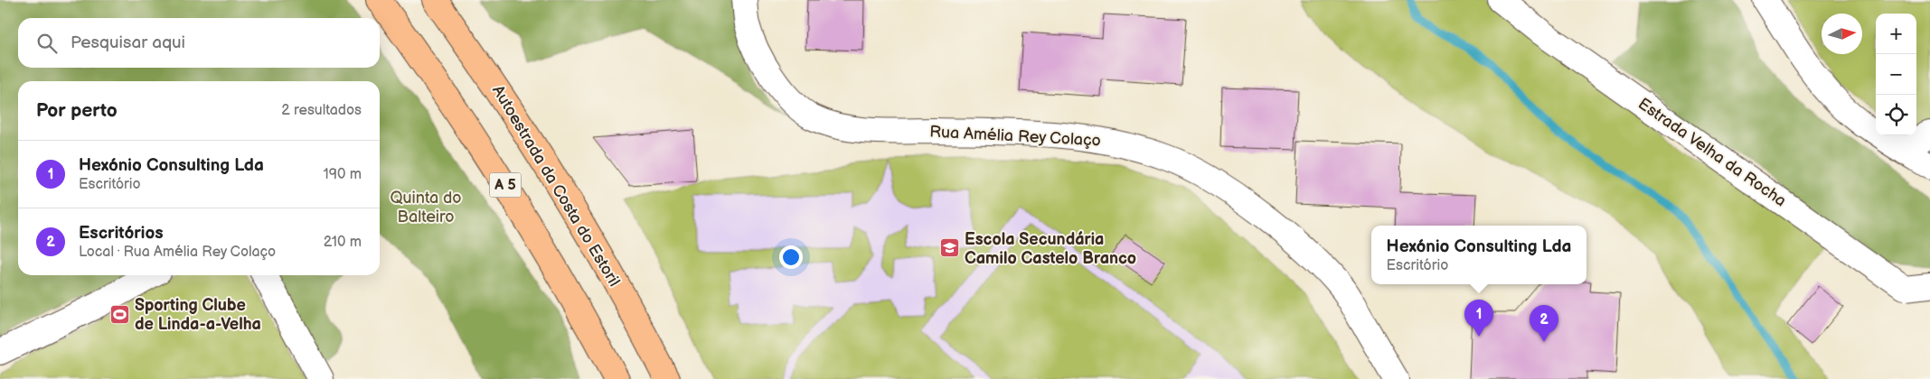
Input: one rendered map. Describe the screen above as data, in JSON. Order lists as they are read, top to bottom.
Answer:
{
  "streets": {
    "highway": ["A 5", "Autoestrada da Costa do Estoril"],
    "street": ["Rua Amélia Rey Colaço", "Estrada Velha da Rocha"]
  },
  "parks": ["Quinta do Balteiro"],
  "places": {
    "school or university": ["Escola Secundária Camilo Castelo Branco"],
    "sports": ["Sporting Clube de Linda-a-Velha"]
  },
  "north": "right",
  "page": {
    "map_buttons": ["+", "−"],
    "search": "Pesquisar aqui",
    "heading": ["Por perto", "2 resultados"],
    "list": [
      {
        "mark": "1",
        "name": "Hexónio Consulting Lda",
        "note": "Escritório",
        "value": "190 m"
      },
      {
        "mark": "2",
        "name": "Escritórios",
        "note": "Local · Rua Amélia Rey Colaço",
        "value": "210 m"
      }
    ],
    "popup": ["Hexónio Consulting Lda", "Escritório"],
    "pins": ["1", "2"]
  }
}
